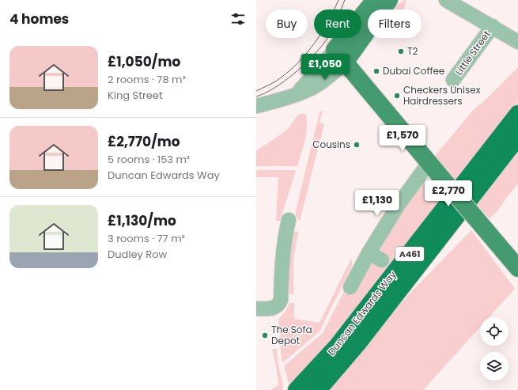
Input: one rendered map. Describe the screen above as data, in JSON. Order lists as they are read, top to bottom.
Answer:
{
  "streets": {
    "highway": ["A461", "Duncan Edwards Way"],
    "street": ["Little Street"]
  },
  "places": [
    "T2",
    "Dubai Coffee",
    "Checkers Unisex Hairdressers",
    "Cousins",
    "The Sofa Depot"
  ],
  "page": {
    "heading": "4 homes",
    "chip": ["Buy", "Rent", "Filters"],
    "list": [
      {
        "name": "£1,050/mo",
        "note": "2 rooms · 78 m² · King Street"
      },
      {
        "name": "£2,770/mo",
        "note": "5 rooms · 153 m² · Duncan Edwards Way"
      },
      {
        "name": "£1,130/mo",
        "note": "3 rooms · 77 m² · Dudley Row"
      }
    ],
    "price": [
      "£1,050",
      "£1,570",
      "£2,770",
      "£1,130"
    ]
  }
}
